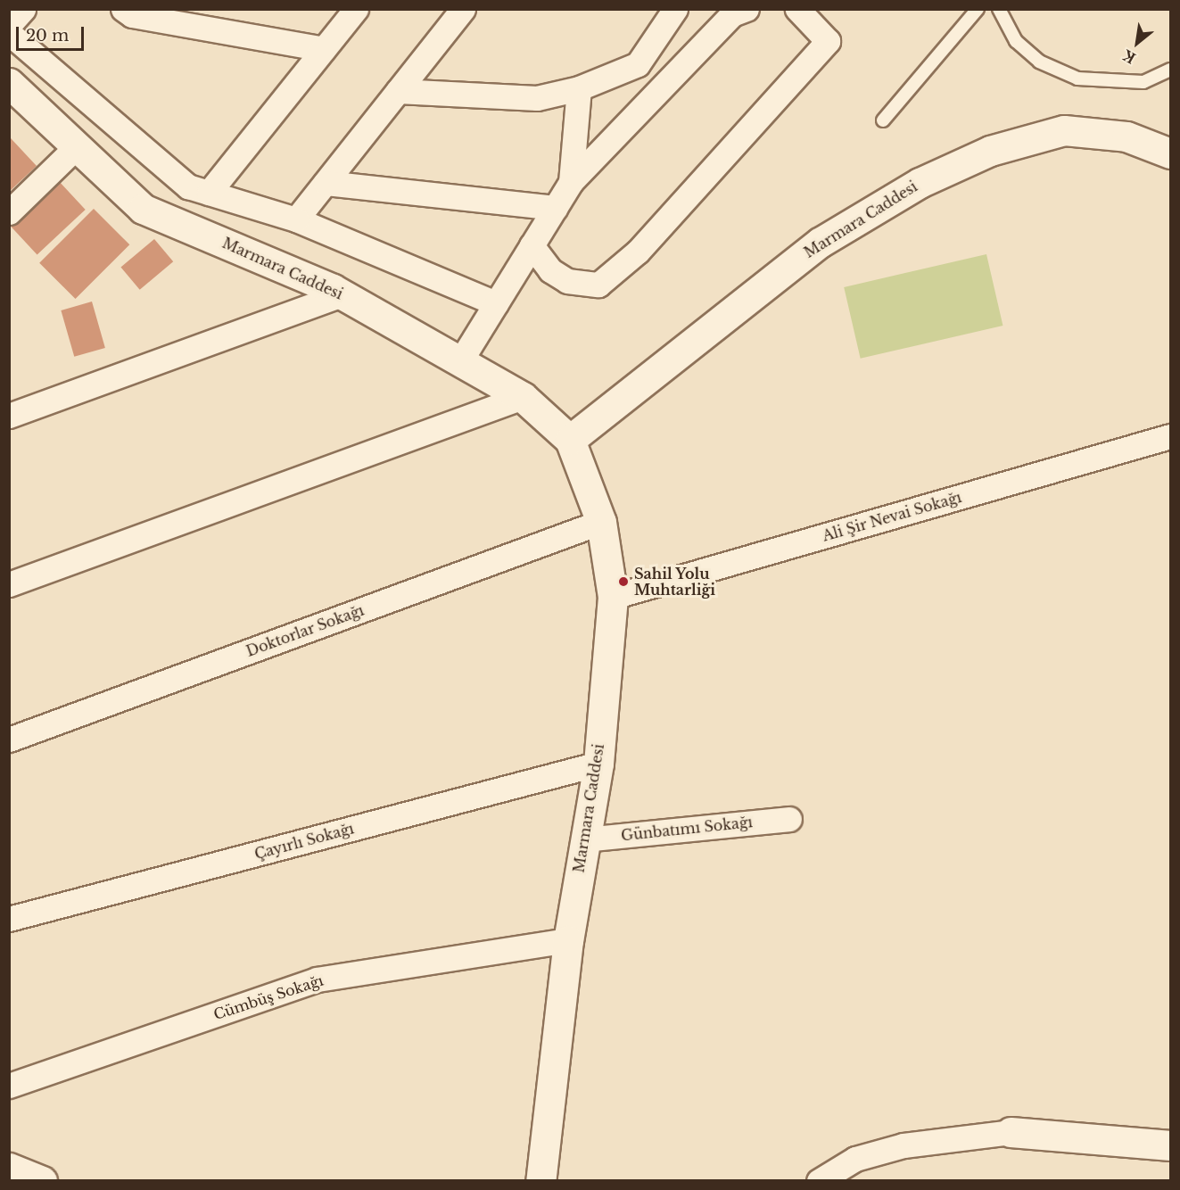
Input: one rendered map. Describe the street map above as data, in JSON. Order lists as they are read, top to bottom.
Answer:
{
  "streets": {
    "street": [
      "Marmara Caddesi",
      "Ali Şir Nevai Sokağı",
      "Doktorlar Sokağı",
      "Günbatımı Sokağı",
      "Çayırlı Sokağı",
      "Cümbüş Sokağı"
    ]
  },
  "crossings": [
    ["Marmara Caddesi", "Ali Şir Nevai Sokağı"],
    ["Marmara Caddesi", "Doktorlar Sokağı"],
    ["Marmara Caddesi", "Günbatımı Sokağı"],
    ["Marmara Caddesi", "Çayırlı Sokağı"],
    ["Marmara Caddesi", "Cümbüş Sokağı"]
  ],
  "places": ["Sahil Yolu Muhtarliği"],
  "scale_bar": "20 m",
  "north": "bottom left"
}
